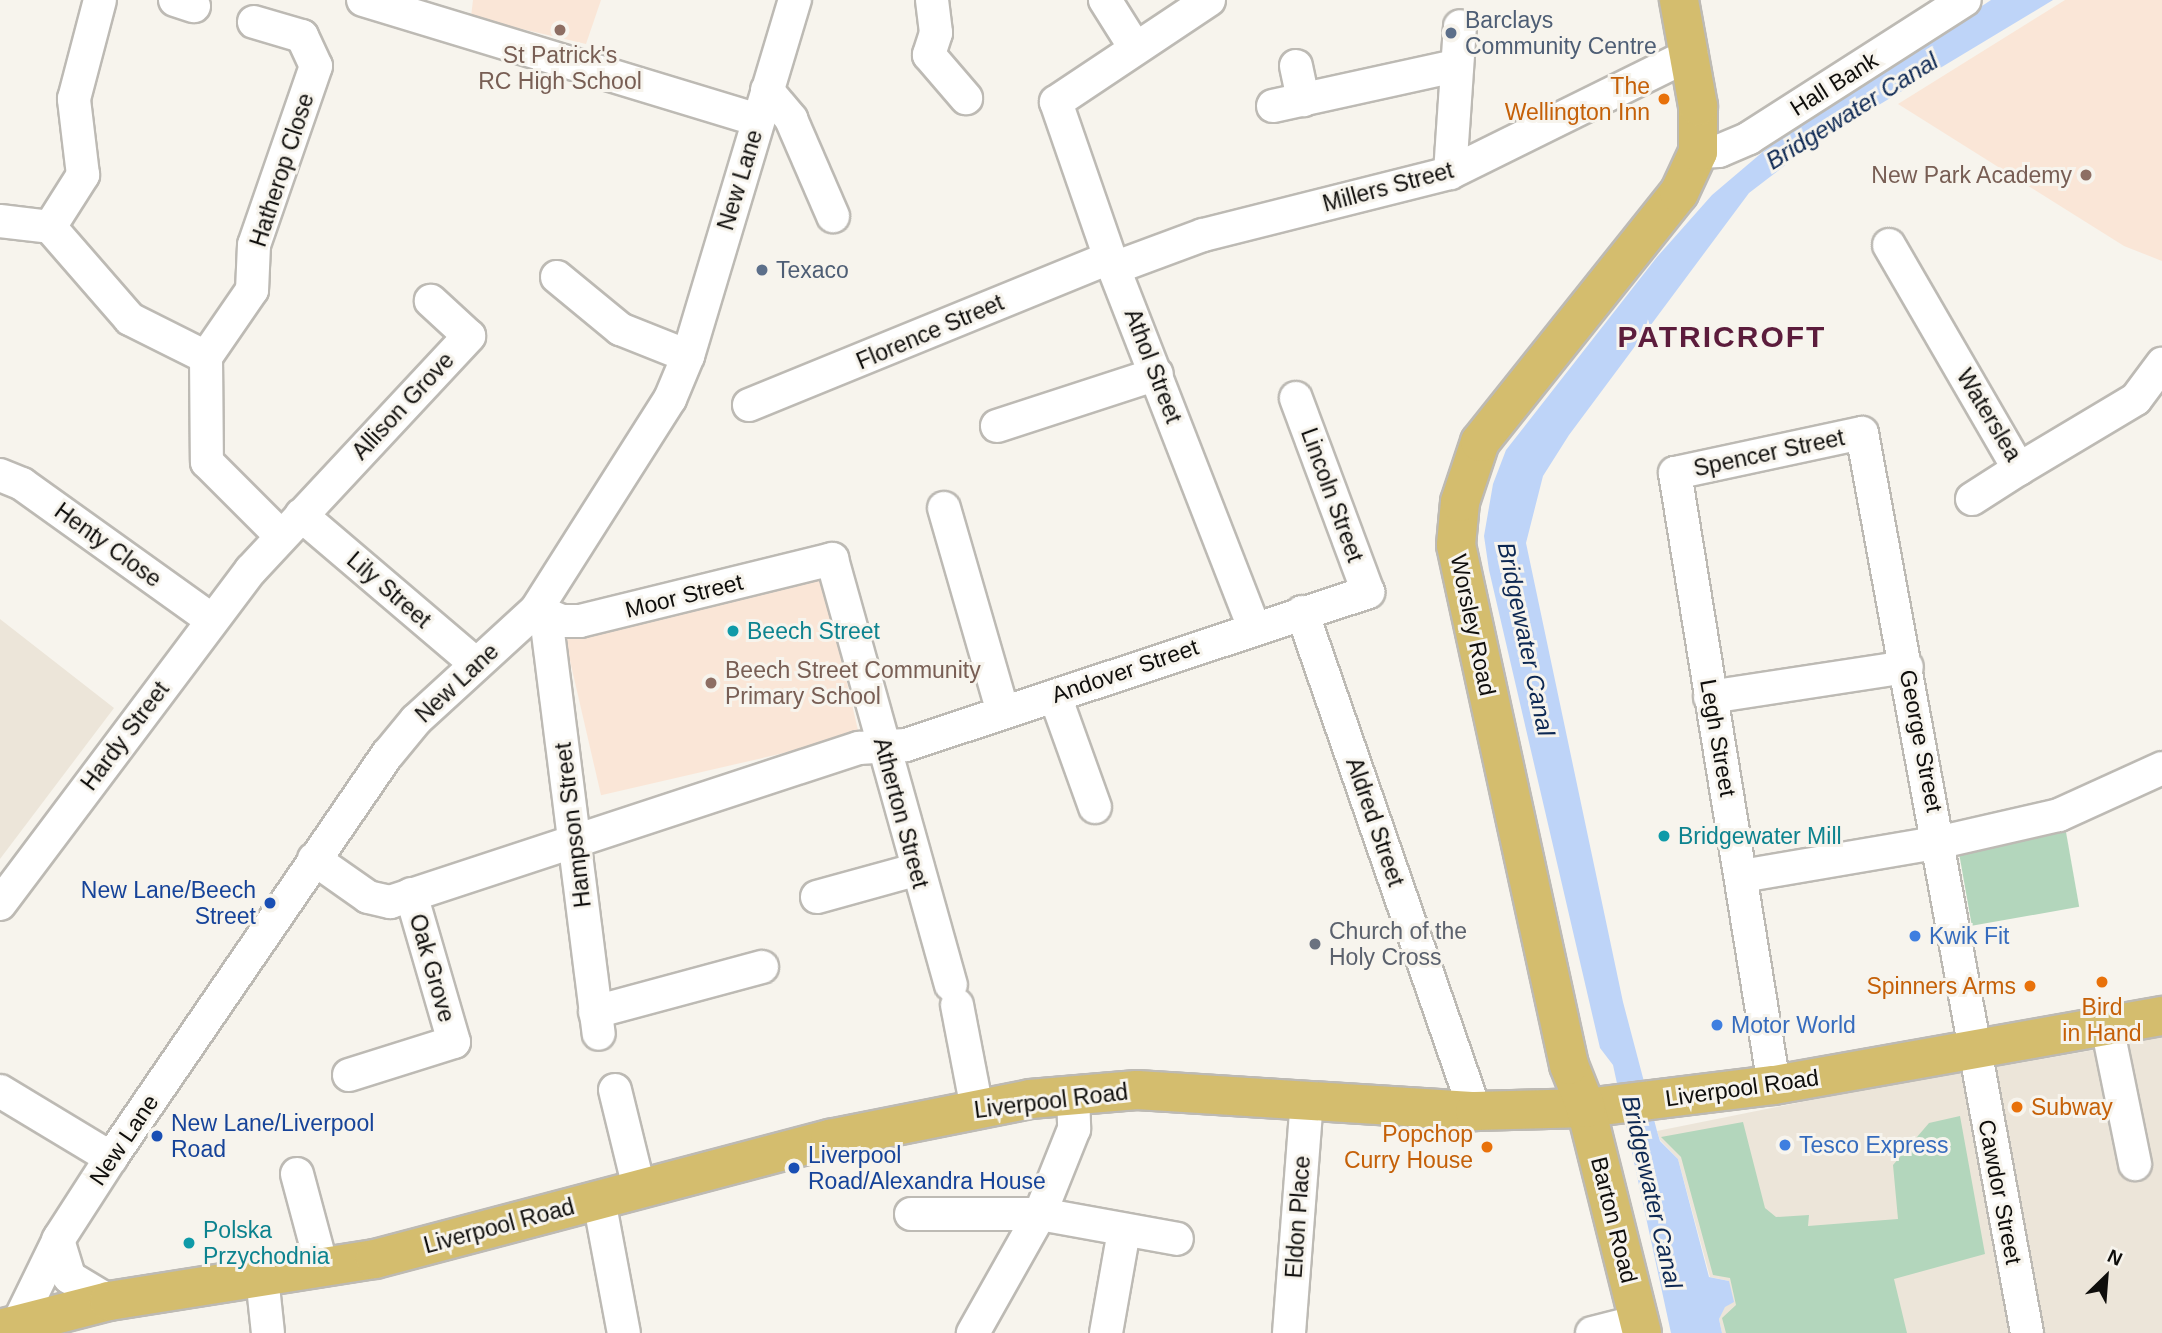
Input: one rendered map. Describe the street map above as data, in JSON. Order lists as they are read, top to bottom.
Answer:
{
  "streets": {
    "main road": ["Worsley Road", "Liverpool Road", "Barton Road"],
    "street": [
      "Hall Bank",
      "Hatherop Close",
      "New Lane",
      "Millers Street",
      "Florence Street",
      "Athol Street",
      "Allison Grove",
      "Waterslea",
      "Spencer Street",
      "Lincoln Street",
      "Henty Close",
      "Lily Street",
      "Moor Street",
      "Andover Street",
      "Hardy Street",
      "Legh Street",
      "George Street",
      "Atherton Street",
      "Aldred Street",
      "Hampson Street",
      "Oak Grove",
      "Cawdor Street",
      "Eldon Place"
    ]
  },
  "crossings": [
    ["Hall Bank", "Worsley Road"],
    ["New Lane", "Lily Street"],
    ["New Lane", "Moor Street"],
    ["New Lane", "Hampson Street"],
    ["New Lane", "Liverpool Road"],
    ["Millers Street", "Florence Street"],
    ["Millers Street", "Athol Street"],
    ["Millers Street", "Worsley Road"],
    ["Florence Street", "Athol Street"],
    ["Athol Street", "Andover Street"],
    ["Allison Grove", "Lily Street"],
    ["Allison Grove", "Hardy Street"],
    ["Spencer Street", "Legh Street"],
    ["Spencer Street", "George Street"],
    ["Lincoln Street", "Andover Street"],
    ["Henty Close", "Hardy Street"],
    ["Lily Street", "Hardy Street"],
    ["Moor Street", "Atherton Street"],
    ["Moor Street", "Hampson Street"],
    ["Worsley Road", "Liverpool Road"],
    ["Worsley Road", "Barton Road"],
    ["Andover Street", "Atherton Street"],
    ["Andover Street", "Aldred Street"],
    ["Legh Street", "Liverpool Road"],
    ["George Street", "Liverpool Road"],
    ["George Street", "Cawdor Street"],
    ["Atherton Street", "Liverpool Road"],
    ["Aldred Street", "Liverpool Road"],
    ["Liverpool Road", "Cawdor Street"],
    ["Liverpool Road", "Eldon Place"],
    ["Liverpool Road", "Barton Road"]
  ],
  "districts": ["PATRICROFT"],
  "water": ["Bridgewater Canal"],
  "places": [
    "St Patrick's RC High School",
    "Barclays Community Centre",
    "The Wellington Inn",
    "New Park Academy",
    "Texaco",
    "Beech Street",
    "Beech Street Community Primary School",
    "Bridgewater Mill",
    "New Lane/Beech Street",
    "Kwik Fit",
    "Church of the Holy Cross",
    "Bird in Hand",
    "Spinners Arms",
    "Motor World",
    "Subway",
    "New Lane/Liverpool Road",
    "Tesco Express",
    "Popchop Curry House",
    "Liverpool Road/Alexandra House",
    "Polska Przychodnia"
  ],
  "north": "top right"
}
